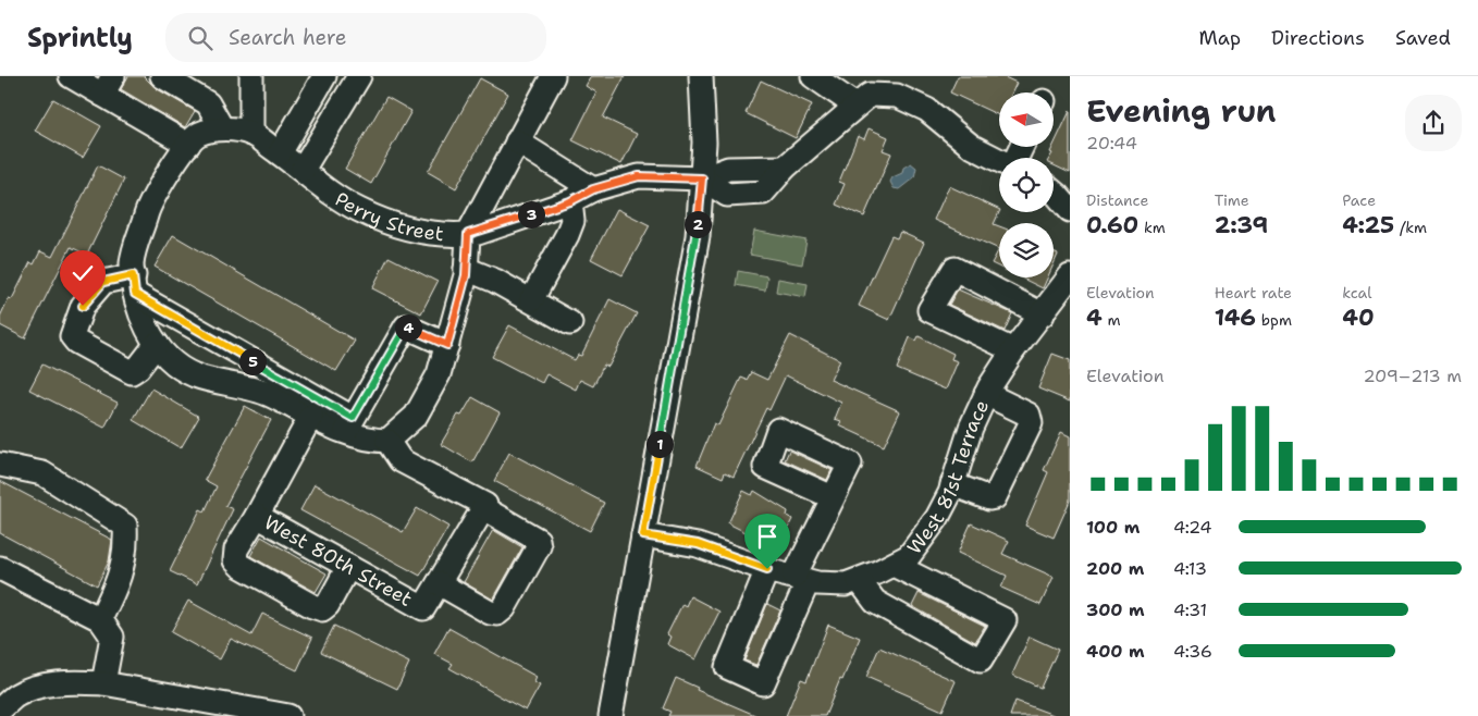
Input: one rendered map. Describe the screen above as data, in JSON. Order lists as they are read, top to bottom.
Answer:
{
  "streets": {
    "street": ["Perry Street", "West 81st Terrace", "West 80th Street"]
  },
  "north": "left",
  "page": {
    "header": "Sprintly",
    "search": "Search here",
    "nav": ["Map", "Directions", "Saved"],
    "heading": ["Evening run", "20:44"],
    "stats": [
      ["Distance", "0.60 km"],
      ["Time", "2:39"],
      ["Pace", "4:25 /km"],
      ["Elevation", "4 m"],
      ["Heart rate", "146 bpm"],
      ["kcal", "40"]
    ],
    "pins": [
      "3",
      "2",
      "4",
      "5",
      "1"
    ],
    "chart": ["Elevation", "209–213 m"],
    "list": [
      {
        "name": "100 m",
        "note": "4:24"
      },
      {
        "name": "200 m",
        "note": "4:13"
      },
      {
        "name": "300 m",
        "note": "4:31"
      },
      {
        "name": "400 m",
        "note": "4:36"
      }
    ]
  }
}
